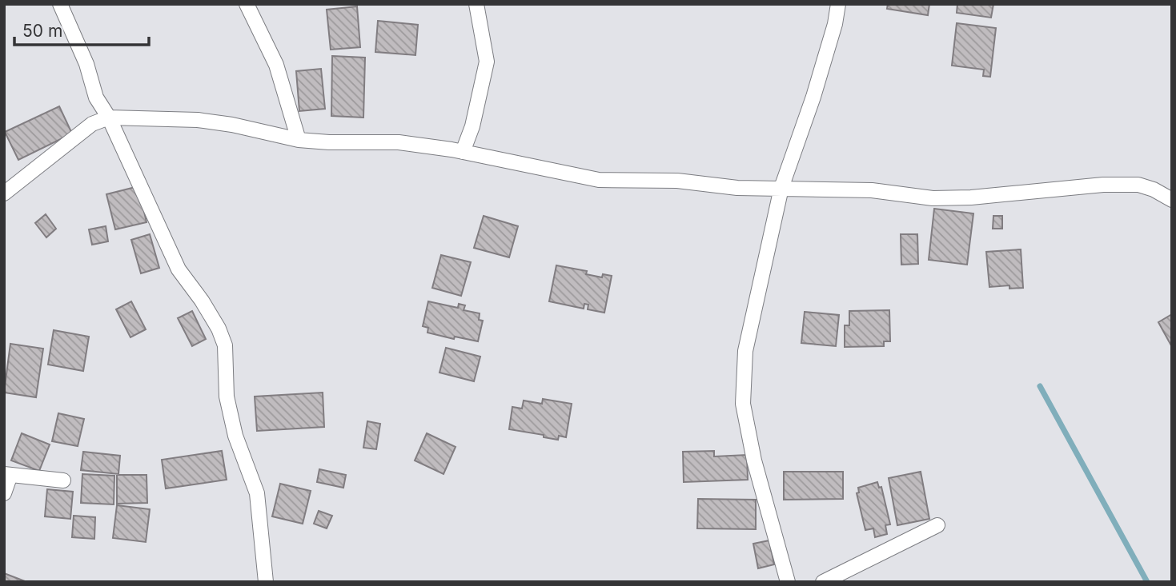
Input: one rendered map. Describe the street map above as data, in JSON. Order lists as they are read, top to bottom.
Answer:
{
  "scale_bar": "50 m"
}
